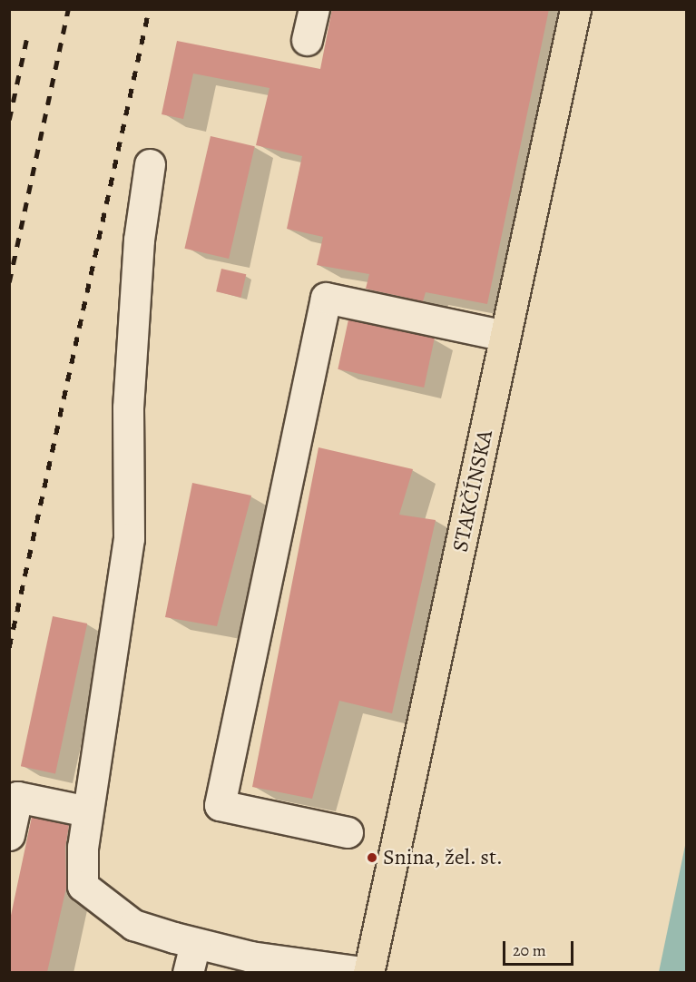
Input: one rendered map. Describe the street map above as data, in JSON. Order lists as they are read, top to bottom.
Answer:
{
  "streets": {
    "main road": ["STAKČÍNSKA"]
  },
  "places": ["Snina, žel. st."],
  "scale_bar": "20 m"
}
